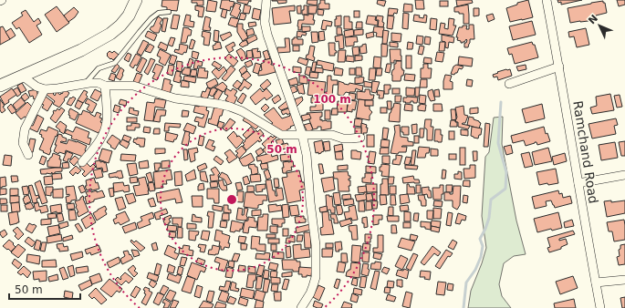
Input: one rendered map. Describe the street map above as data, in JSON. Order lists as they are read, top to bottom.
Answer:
{
  "streets": {
    "street": ["Ramchand Road"]
  },
  "scale_bar": "50 m",
  "north": "top left",
  "rings": ["100 m", "50 m"]
}
